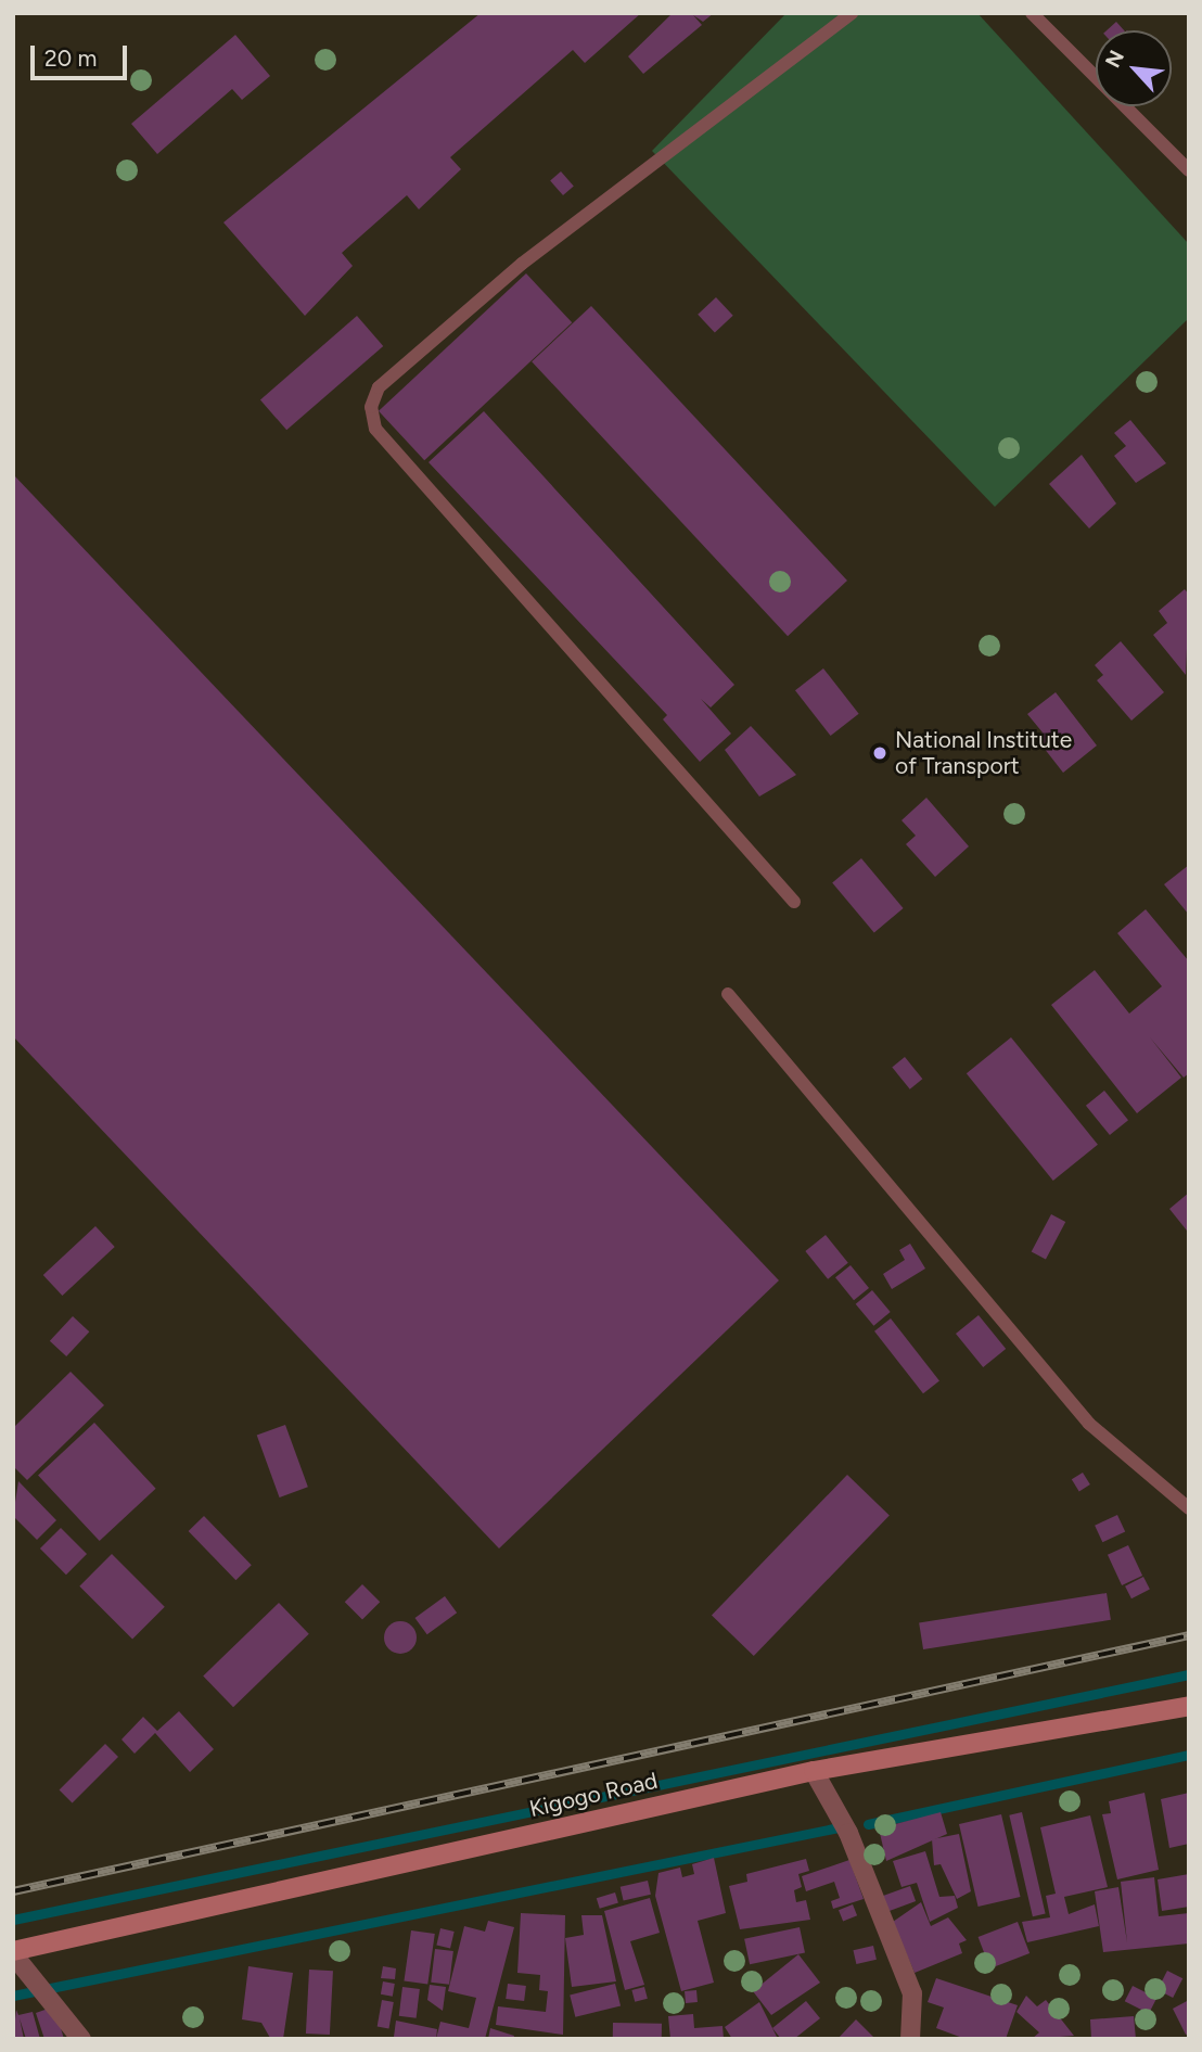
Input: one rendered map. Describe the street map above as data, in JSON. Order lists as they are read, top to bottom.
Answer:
{
  "streets": {
    "main road": ["Kigogo Road"]
  },
  "places": ["National Institute of Transport"],
  "scale_bar": "20 m",
  "north": "top left"
}
